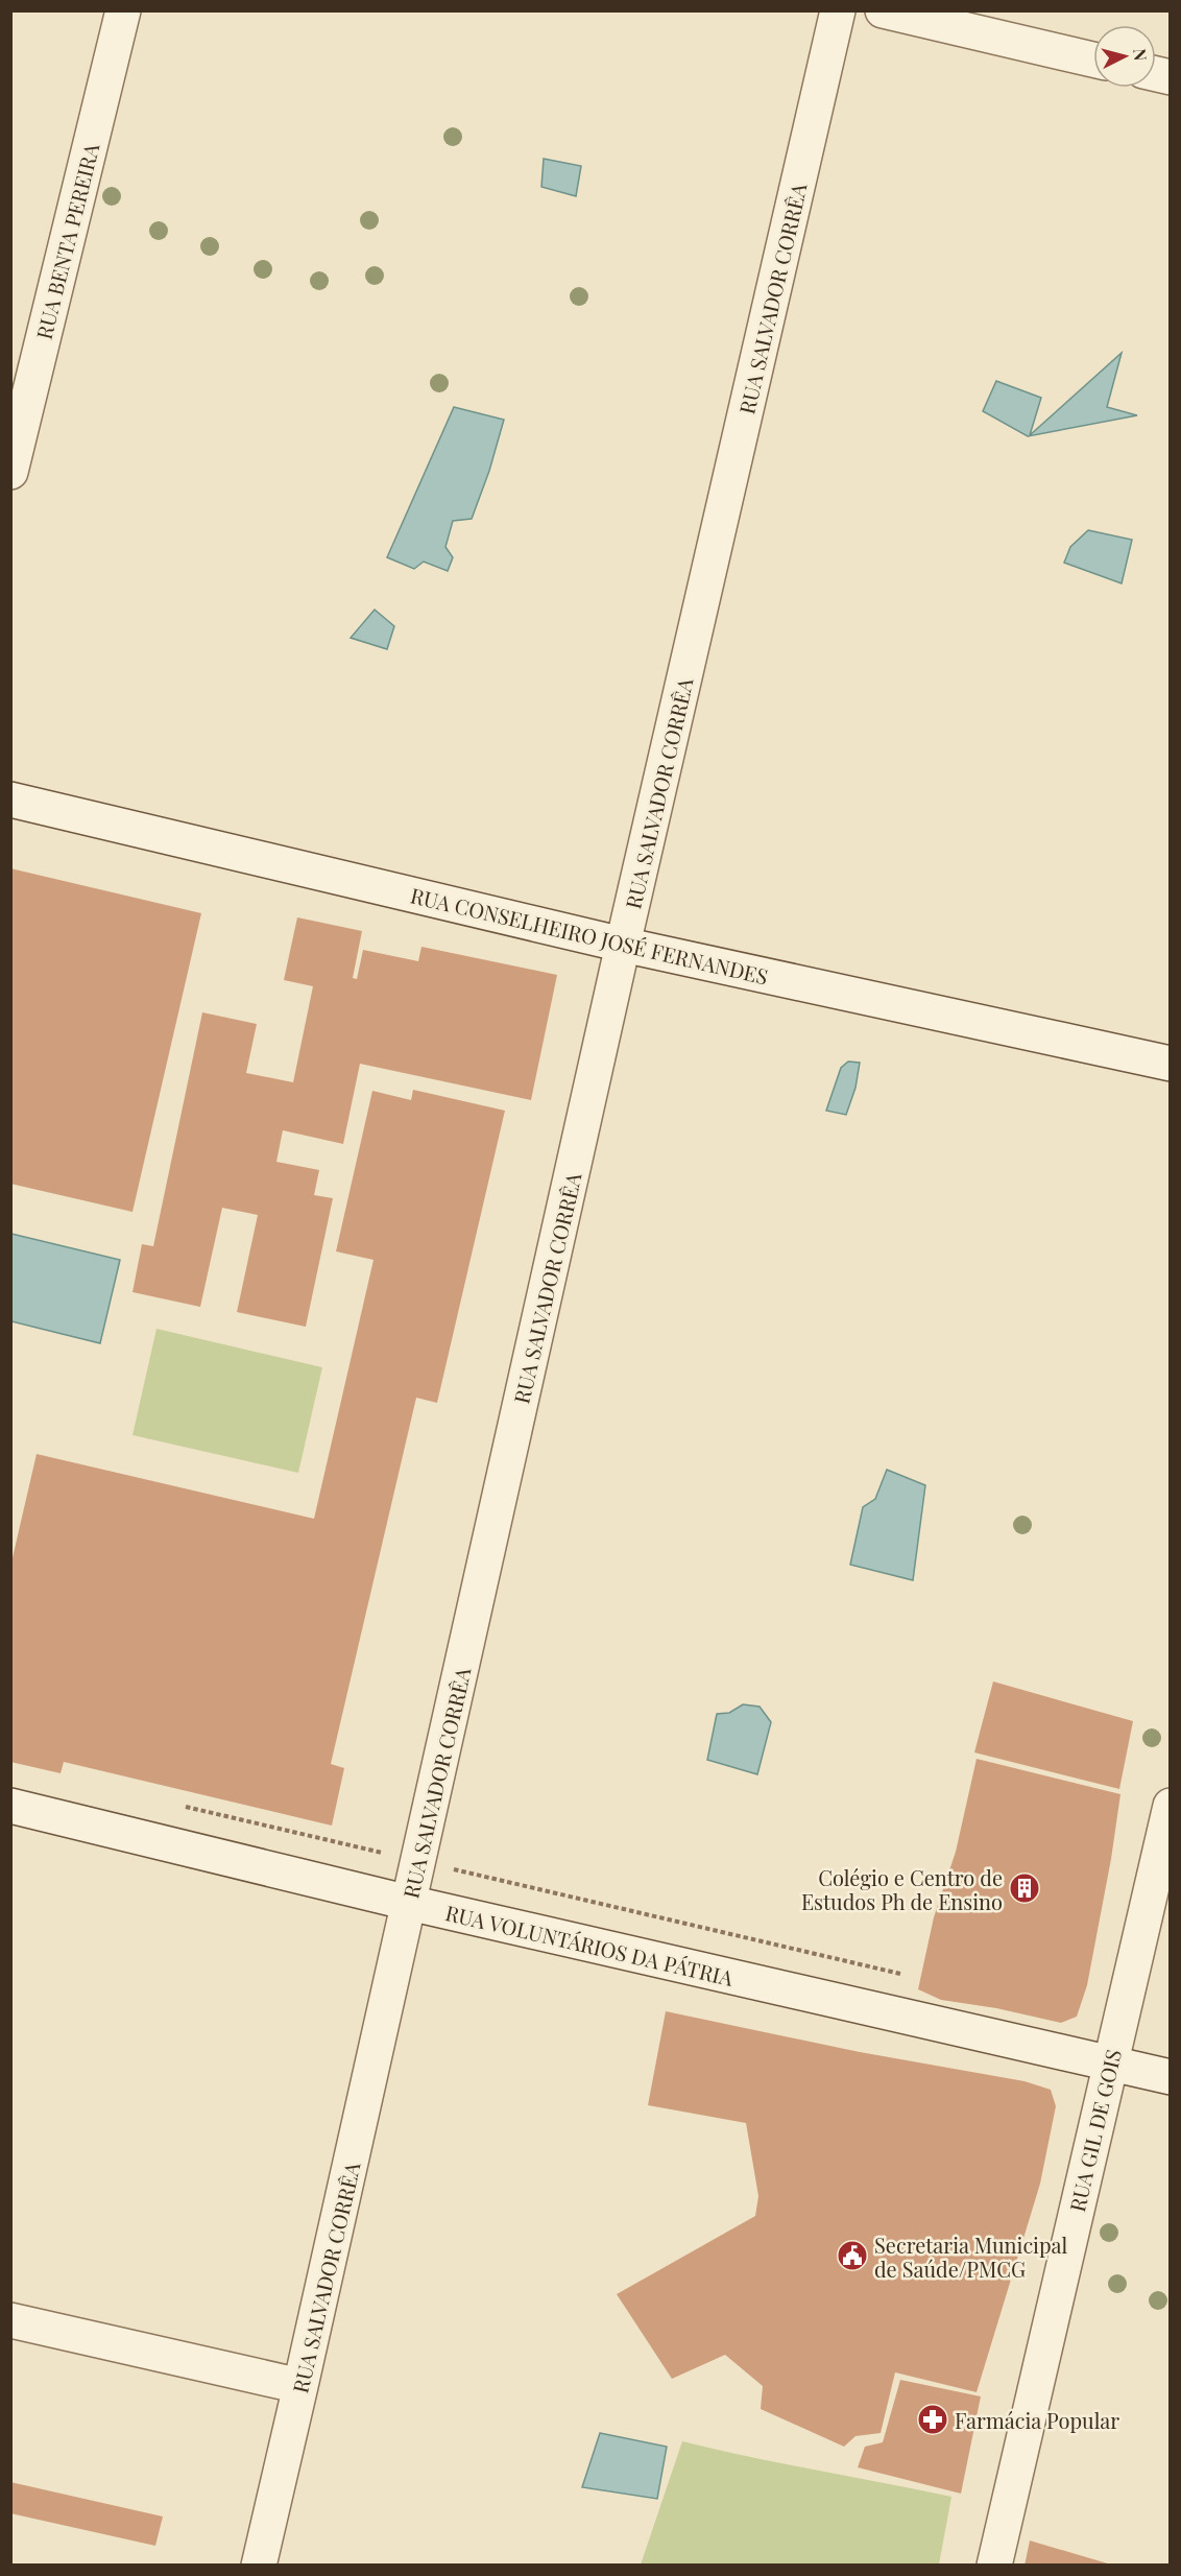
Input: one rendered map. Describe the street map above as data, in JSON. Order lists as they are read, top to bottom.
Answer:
{
  "streets": {
    "street": [
      "RUA BENTA PEREIRA",
      "RUA SALVADOR CORRÊA",
      "RUA CONSELHEIRO JOSÉ FERNANDES",
      "RUA VOLUNTÁRIOS DA PÁTRIA",
      "RUA GIL DE GOIS"
    ]
  },
  "crossings": [
    ["RUA SALVADOR CORRÊA", "RUA CONSELHEIRO JOSÉ FERNANDES"],
    ["RUA SALVADOR CORRÊA", "RUA VOLUNTÁRIOS DA PÁTRIA"],
    ["RUA VOLUNTÁRIOS DA PÁTRIA", "RUA GIL DE GOIS"]
  ],
  "places": {
    "building": ["Colégio e Centro de Estudos Ph de Ensino"],
    "public building": ["Secretaria Municipal de Saúde/PMCG"],
    "pharmacy": ["Farmácia Popular"]
  },
  "north": "right"
}
